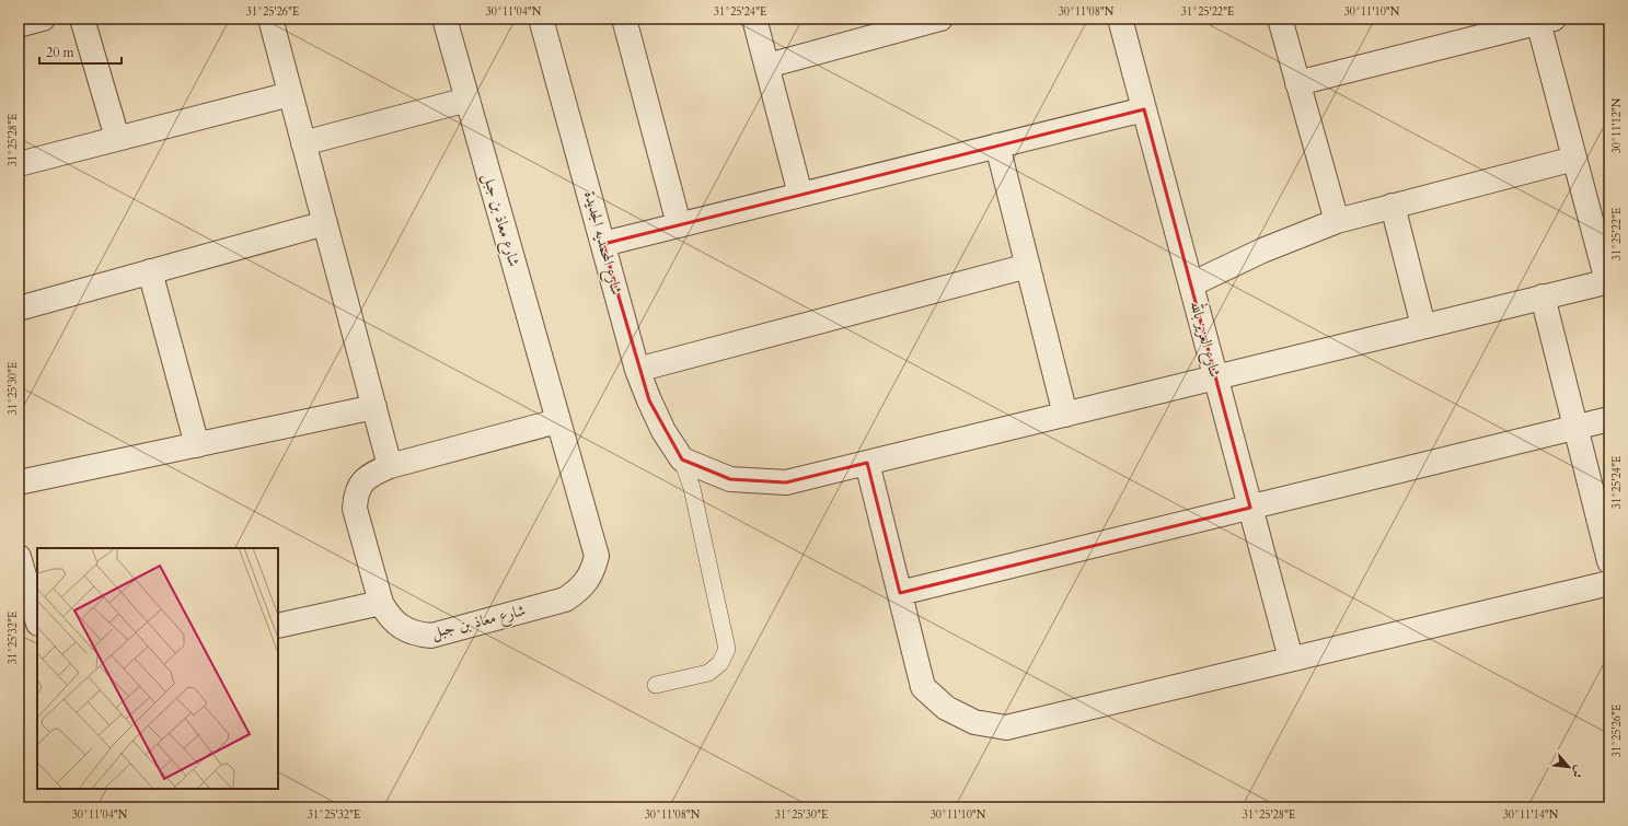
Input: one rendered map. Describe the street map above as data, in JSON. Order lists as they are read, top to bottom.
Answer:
{
  "streets": {
    "street": ["شارع معاذ بن جبل", "شارع المحمديه الجديدة", "شارع العزيز بالله"]
  },
  "scale_bar": "20 m",
  "north": "bottom right",
  "coordinates": [
    "31°25'26\"E",
    "30°11'04\"N",
    "31°25'24\"E",
    "30°11'08\"N",
    "31°25'22\"E",
    "30°11'10\"N",
    "30°11'12\"N",
    "31°25'28\"E",
    "31°25'30\"E",
    "31°25'32\"E",
    "30°11'14\"N"
  ]
}
